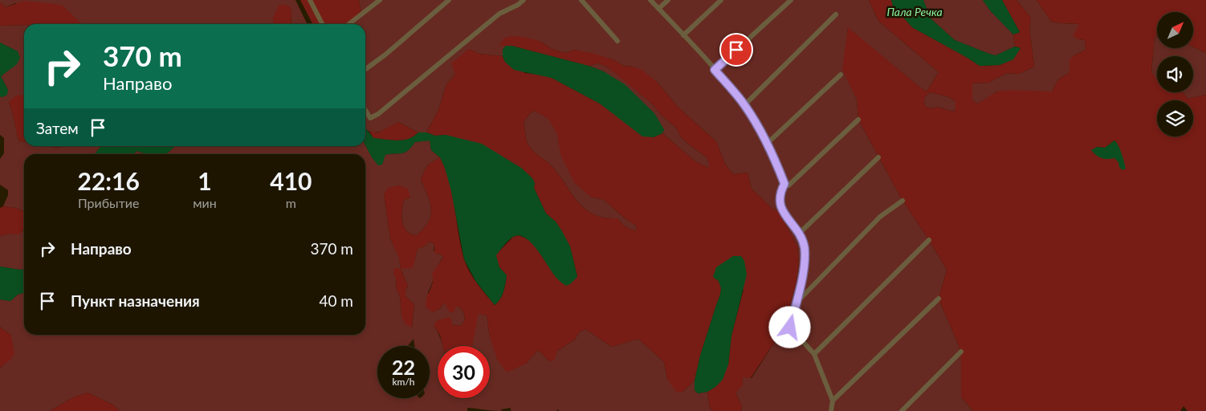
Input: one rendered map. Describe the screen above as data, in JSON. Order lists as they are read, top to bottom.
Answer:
{
  "water": ["Пала Речка"],
  "north": "top right",
  "page": {
    "turn": ["370 m", "Направо"],
    "then": "Затем",
    "eta": [
      "22:16",
      "Прибытие",
      "1",
      "мин",
      "410",
      "m"
    ],
    "list": [
      {
        "name": "Направо",
        "value": "370 m"
      },
      {
        "name": "Пункт назначения",
        "value": "40 m"
      }
    ],
    "speed": "22 km/h",
    "limit": "30"
  }
}
